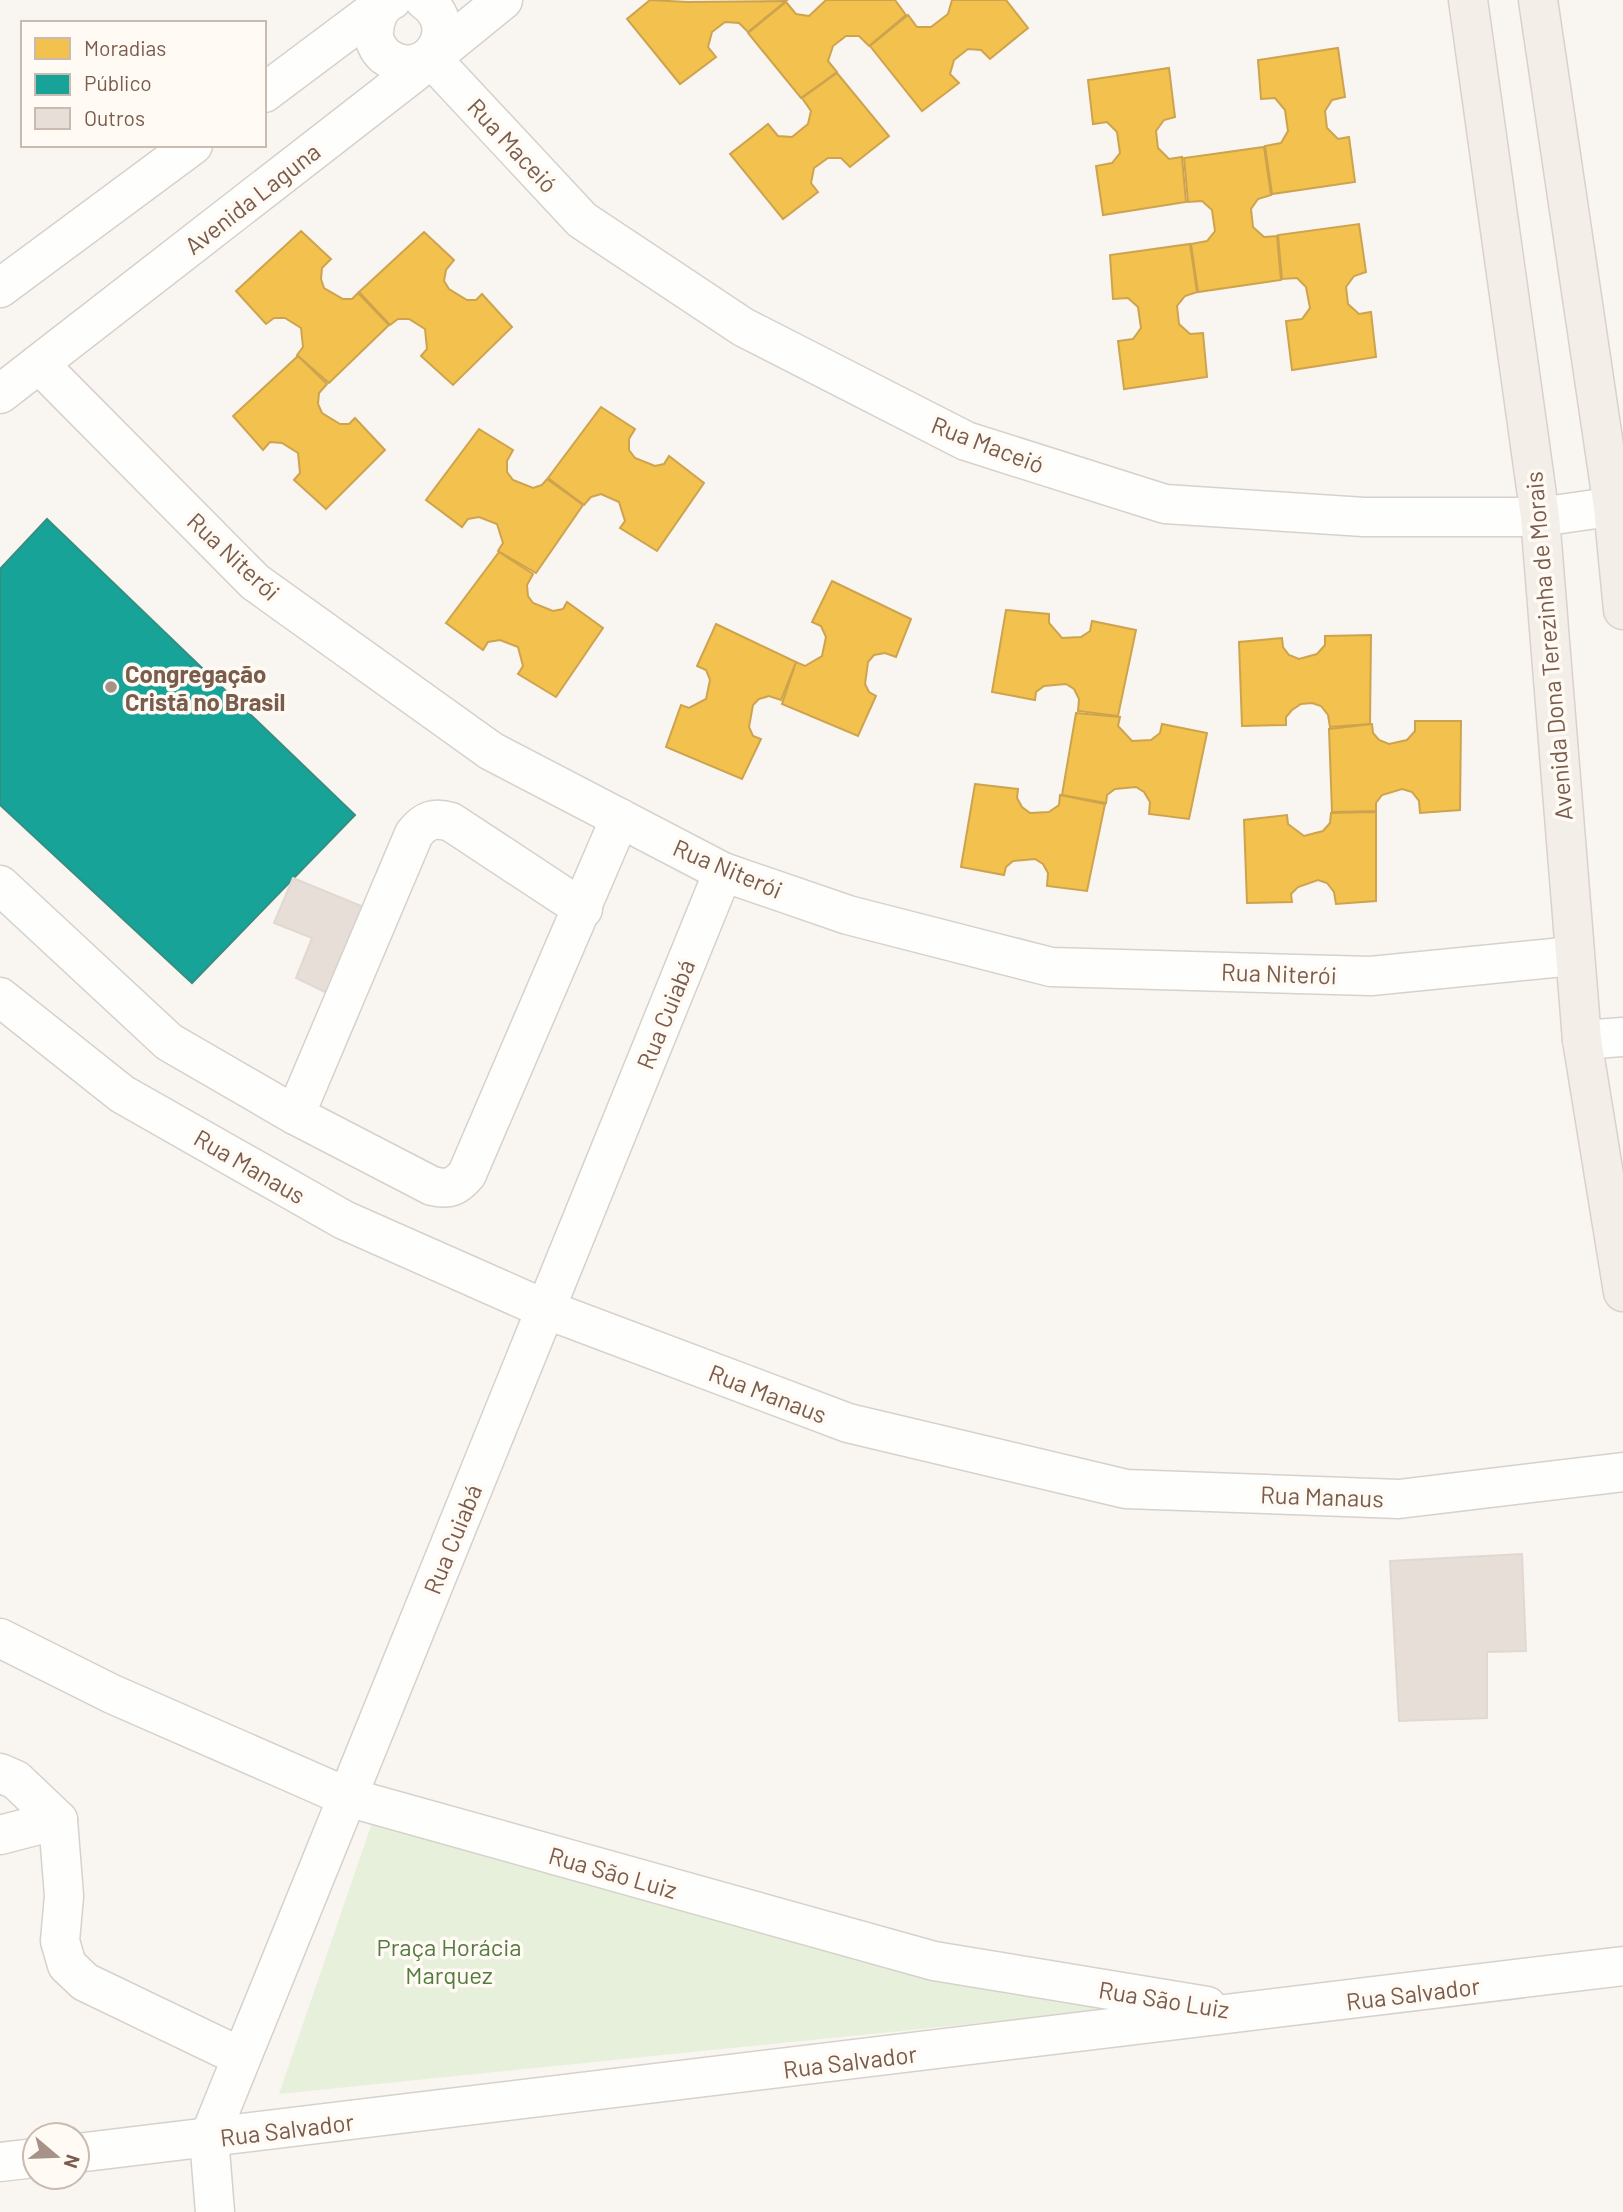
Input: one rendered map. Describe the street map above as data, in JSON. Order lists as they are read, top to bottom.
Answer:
{
  "streets": {
    "main road": ["Avenida Dona Terezinha de Morais"],
    "street": [
      "Rua Maceió",
      "Avenida Laguna",
      "Rua Niterói",
      "Rua Cuiabá",
      "Rua Manaus",
      "Rua São Luiz",
      "Rua Salvador"
    ]
  },
  "crossings": [
    ["Rua Maceió", "Avenida Laguna"],
    ["Rua Maceió", "Avenida Dona Terezinha de Morais"],
    ["Avenida Laguna", "Rua Niterói"],
    ["Rua Niterói", "Avenida Dona Terezinha de Morais"],
    ["Rua Niterói", "Rua Cuiabá"],
    ["Rua Cuiabá", "Rua Manaus"],
    ["Rua Cuiabá", "Rua São Luiz"],
    ["Rua Cuiabá", "Rua Salvador"],
    ["Rua São Luiz", "Rua Salvador"]
  ],
  "parks": ["Praça Horácia Marquez"],
  "places": ["Congregação Cristã no Brasil"],
  "legend": ["Moradias", "Público", "Outros"],
  "north": "right"
}
